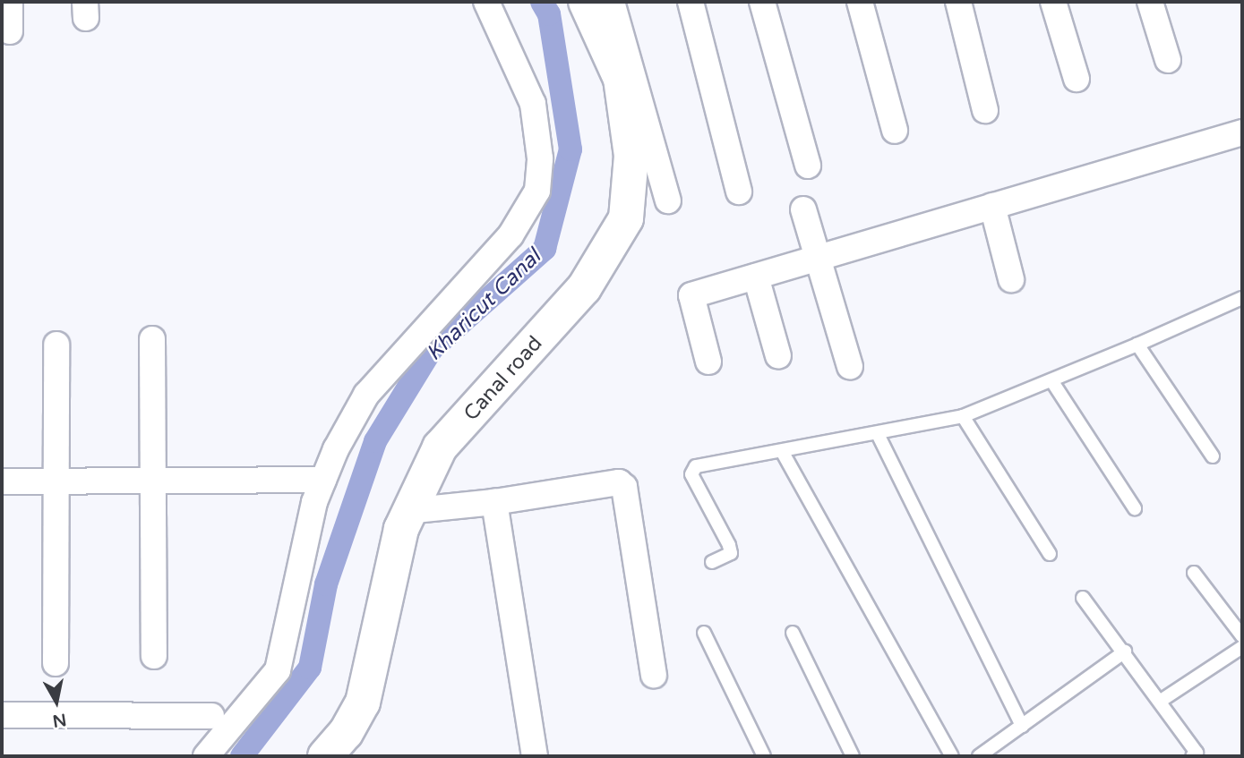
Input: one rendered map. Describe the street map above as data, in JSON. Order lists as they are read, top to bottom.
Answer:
{
  "streets": {
    "street": ["Canal road"]
  },
  "water": ["Kharicut Canal"],
  "north": "bottom"
}
